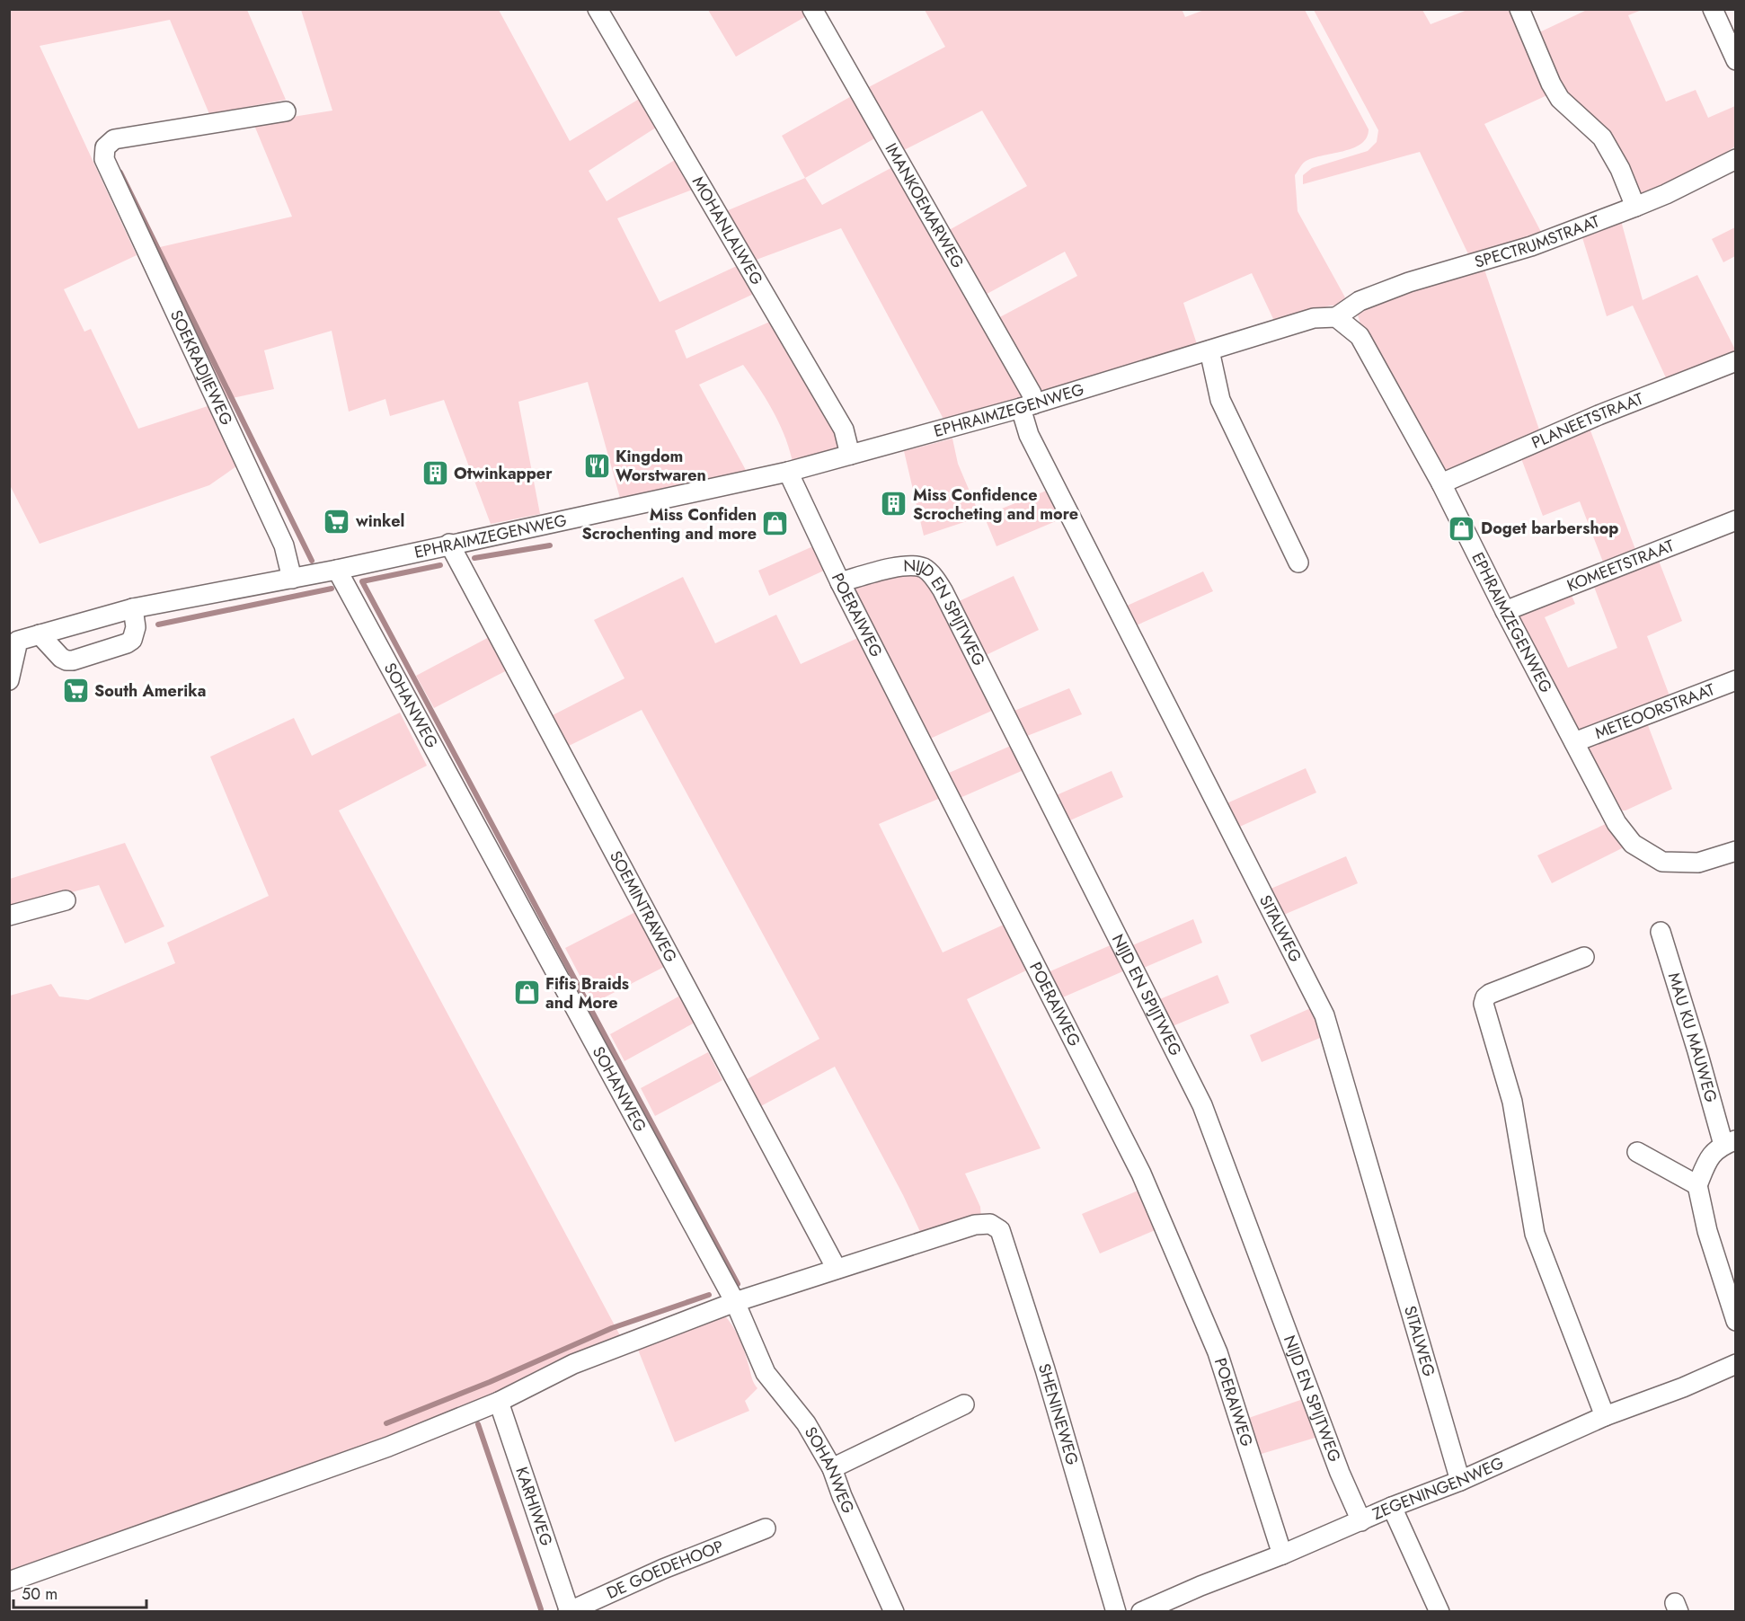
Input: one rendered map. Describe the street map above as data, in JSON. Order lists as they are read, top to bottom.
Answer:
{
  "streets": {
    "street": [
      "IMANKOEMARWEG",
      "MOHANLALWEG",
      "SPECTRUMSTRAAT",
      "SOEKRADJIEWEG",
      "EPHRAIMZEGENWEG",
      "PLANEETSTRAAT",
      "KOMEETSTRAAT",
      "POERAIWEG",
      "NIJD EN SPIJTWEG",
      "SOHANWEG",
      "METEOORSTRAAT",
      "SOEMINTRAWEG",
      "SITALWEG",
      "MAU KU MAUWEG",
      "SHENINEWEG",
      "ZEGENINGENWEG",
      "KARHIWEG",
      "DE GOEDEHOOP"
    ]
  },
  "crossings": [
    ["IMANKOEMARWEG", "EPHRAIMZEGENWEG"],
    ["IMANKOEMARWEG", "SITALWEG"],
    ["MOHANLALWEG", "EPHRAIMZEGENWEG"],
    ["SPECTRUMSTRAAT", "EPHRAIMZEGENWEG"],
    ["SOEKRADJIEWEG", "EPHRAIMZEGENWEG"],
    ["EPHRAIMZEGENWEG", "PLANEETSTRAAT"],
    ["EPHRAIMZEGENWEG", "KOMEETSTRAAT"],
    ["EPHRAIMZEGENWEG", "POERAIWEG"],
    ["EPHRAIMZEGENWEG", "SOHANWEG"],
    ["EPHRAIMZEGENWEG", "METEOORSTRAAT"],
    ["EPHRAIMZEGENWEG", "SOEMINTRAWEG"],
    ["EPHRAIMZEGENWEG", "SITALWEG"],
    ["POERAIWEG", "NIJD EN SPIJTWEG"],
    ["POERAIWEG", "ZEGENINGENWEG"],
    ["NIJD EN SPIJTWEG", "ZEGENINGENWEG"],
    ["SOEMINTRAWEG", "SHENINEWEG"],
    ["SITALWEG", "ZEGENINGENWEG"],
    ["KARHIWEG", "DE GOEDEHOOP"]
  ],
  "places": {
    "restaurant": ["Kingdom Worstwaren"],
    "building": ["Otwinkapper", "Miss Confidence Scrocheting and more"],
    "supermarket": ["winkel", "South Amerika"],
    "shop": ["Miss Confiden Scrochenting and more", "Doget barbershop", "Fifis Braids and More"]
  },
  "scale_bar": "50 m"
}
